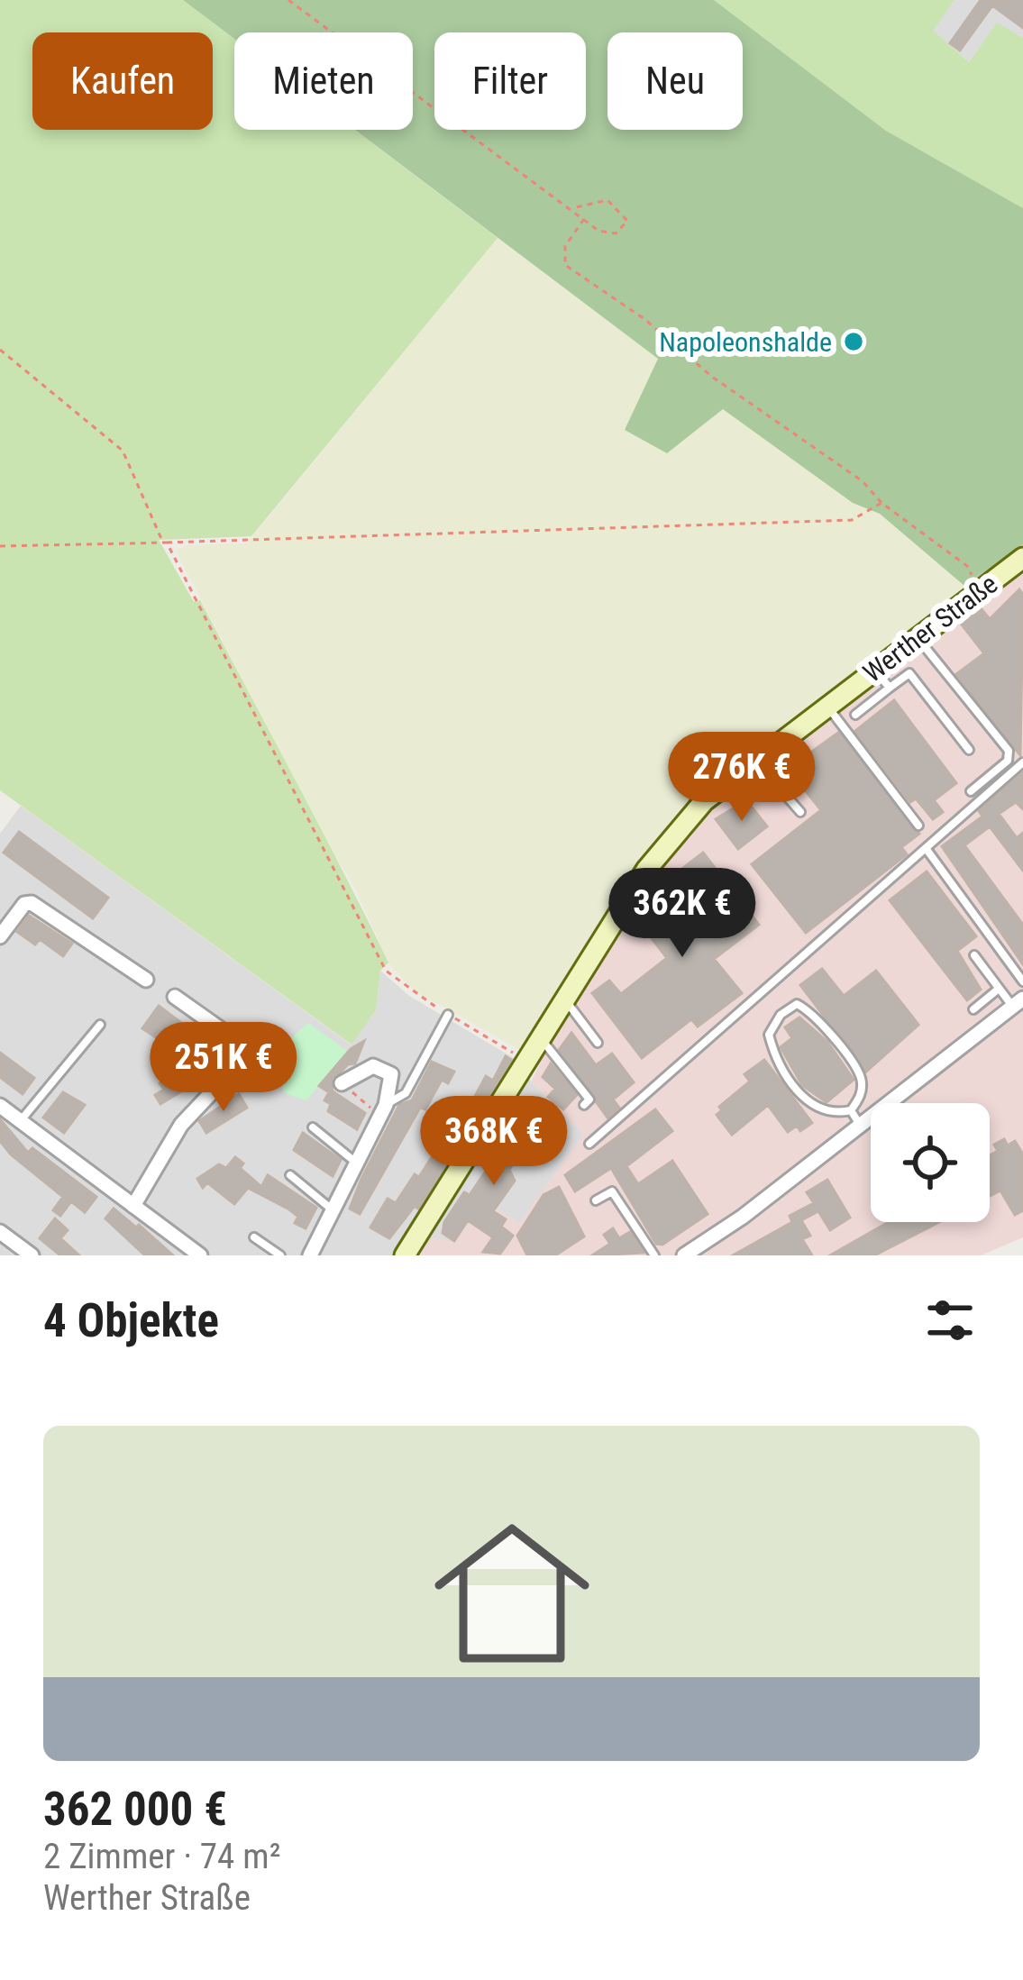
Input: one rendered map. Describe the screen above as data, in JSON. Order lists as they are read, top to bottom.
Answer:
{
  "streets": {
    "street": ["Werther Straße"]
  },
  "places": ["Napoleonshalde"],
  "page": {
    "chip": [
      "Kaufen",
      "Mieten",
      "Filter",
      "Neu"
    ],
    "price": [
      "276K €",
      "362K €",
      "251K €",
      "368K €"
    ],
    "heading": "4 Objekte",
    "list": [
      {
        "name": "362 000 €",
        "note": "2 Zimmer · 74 m² · Werther Straße"
      }
    ]
  }
}
